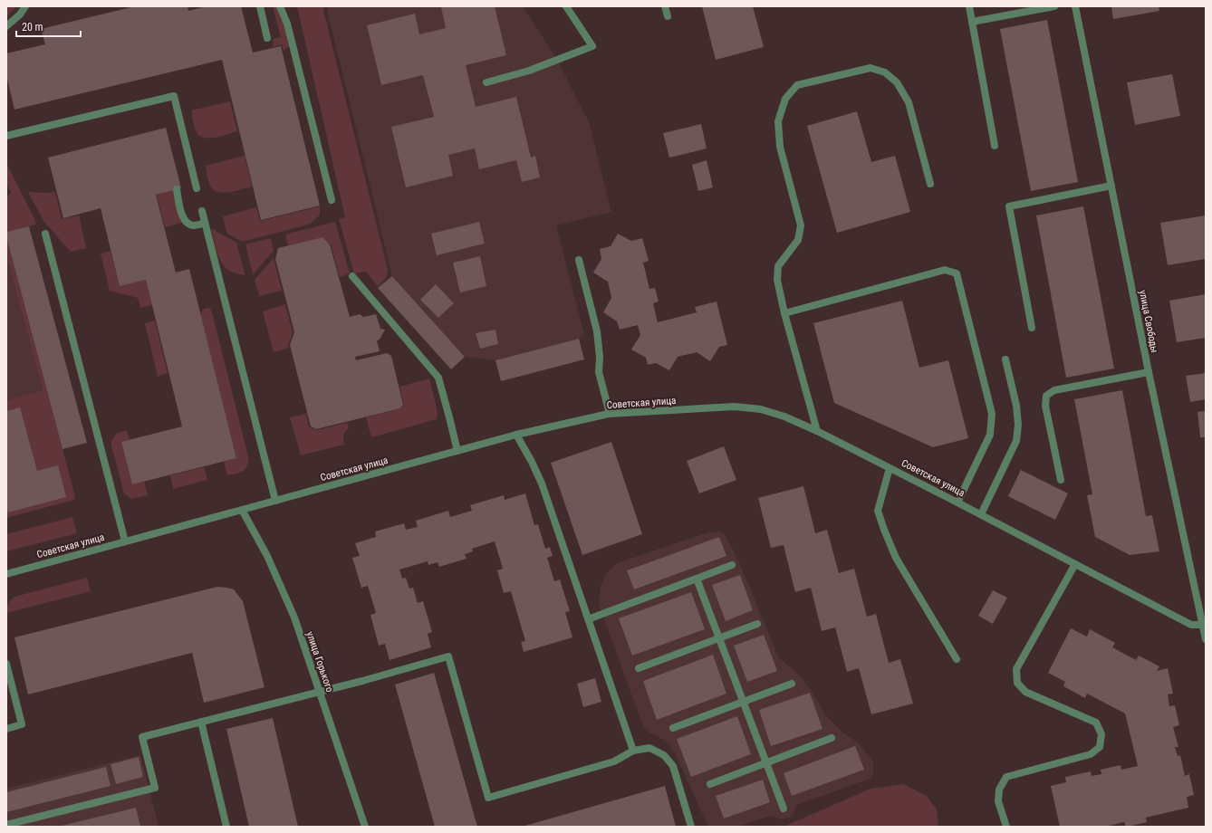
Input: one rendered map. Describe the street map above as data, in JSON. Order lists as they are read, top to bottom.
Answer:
{
  "streets": {
    "street": ["улица Свободы", "Советская улица", "улица Горького"]
  },
  "crossings": [
    ["улица Свободы", "Советская улица"],
    ["Советская улица", "улица Горького"]
  ],
  "scale_bar": "20 m"
}
